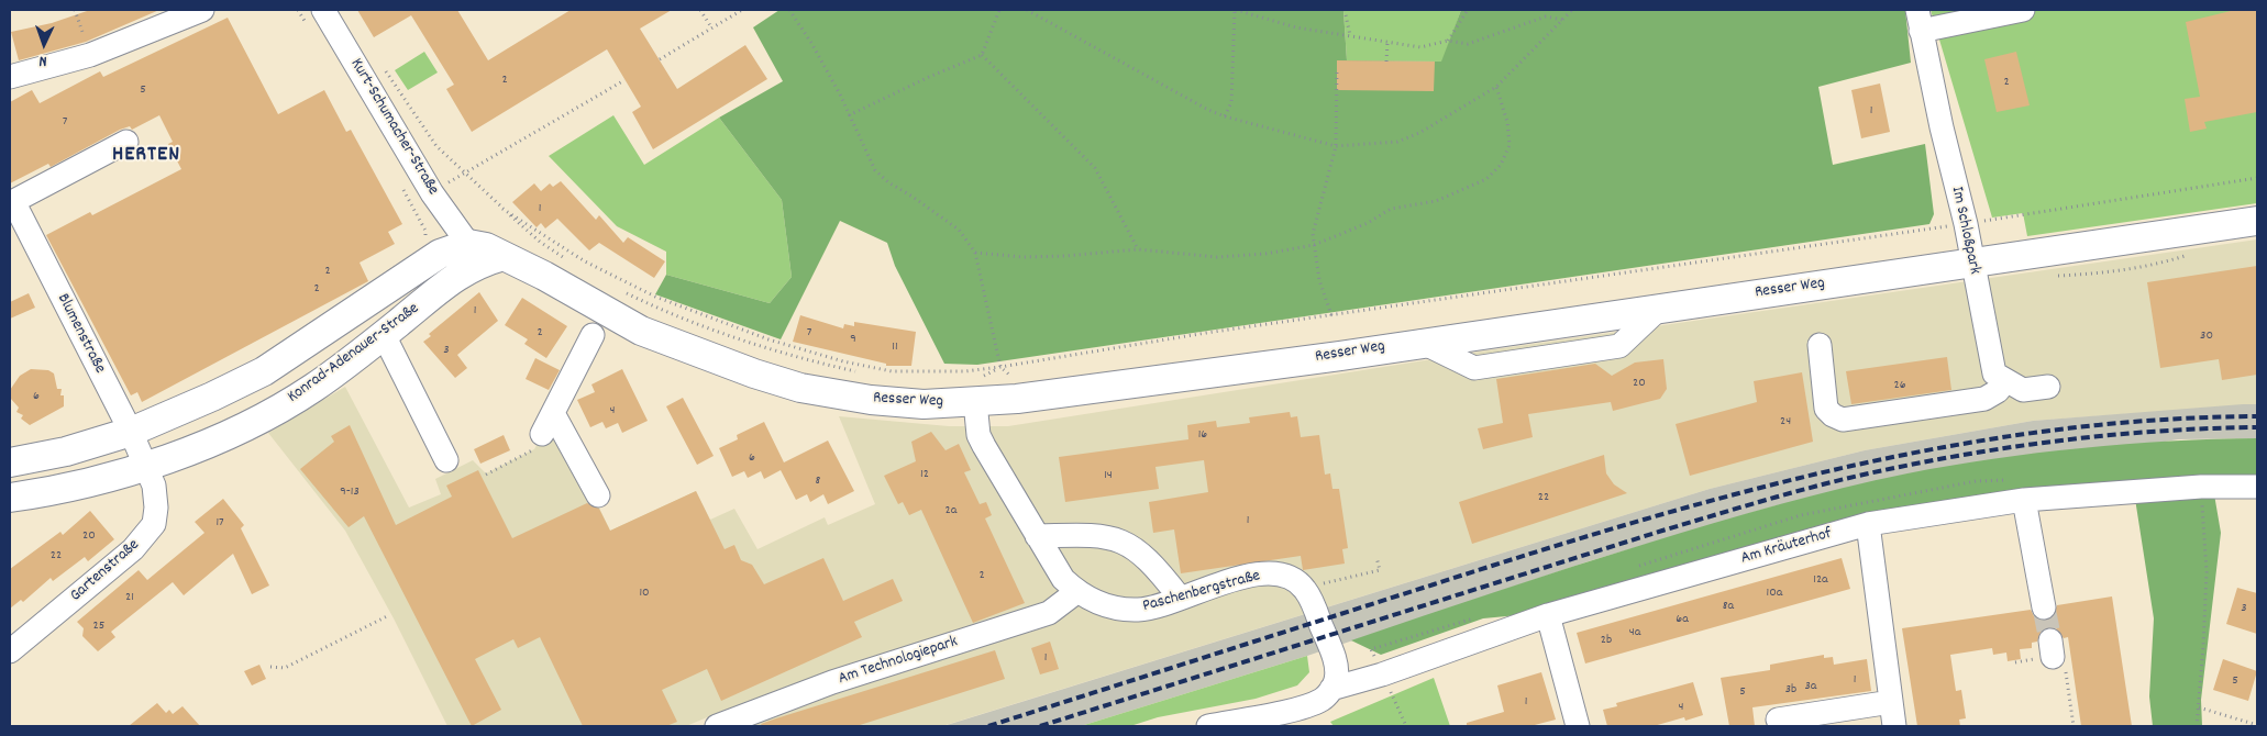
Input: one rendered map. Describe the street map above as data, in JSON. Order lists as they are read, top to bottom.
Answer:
{
  "streets": {
    "main road": ["Resser Weg", "Konrad-Adenauer-Straße"],
    "street": [
      "Kurt-Schumacher-Straße",
      "Im Schloßpark",
      "Blumenstraße",
      "Am Kräuterhof",
      "Gartenstraße",
      "Paschenbergstraße",
      "Am Technologiepark"
    ]
  },
  "crossings": [
    ["Kurt-Schumacher-Straße", "Resser Weg"],
    ["Kurt-Schumacher-Straße", "Konrad-Adenauer-Straße"],
    ["Im Schloßpark", "Resser Weg"],
    ["Resser Weg", "Konrad-Adenauer-Straße"],
    ["Resser Weg", "Paschenbergstraße"],
    ["Blumenstraße", "Konrad-Adenauer-Straße"],
    ["Blumenstraße", "Gartenstraße"],
    ["Konrad-Adenauer-Straße", "Gartenstraße"],
    ["Paschenbergstraße", "Am Technologiepark"]
  ],
  "districts": ["HERTEN"],
  "house_numbers": [
    "2",
    "2",
    "5",
    "1",
    "7",
    "1",
    "2",
    "2",
    "1",
    "2",
    "7",
    "30",
    "9",
    "11",
    "3",
    "20",
    "26",
    "6",
    "4",
    "24",
    "16",
    "6",
    "12",
    "14",
    "8",
    "9-13",
    "22",
    "2a",
    "1",
    "17",
    "20",
    "22",
    "2",
    "12a",
    "10",
    "10a",
    "21",
    "8a",
    "3",
    "6a",
    "25",
    "4a",
    "2b",
    "1",
    "1",
    "5",
    "3a",
    "3b",
    "5",
    "1",
    "4"
  ],
  "north": "bottom"
}
